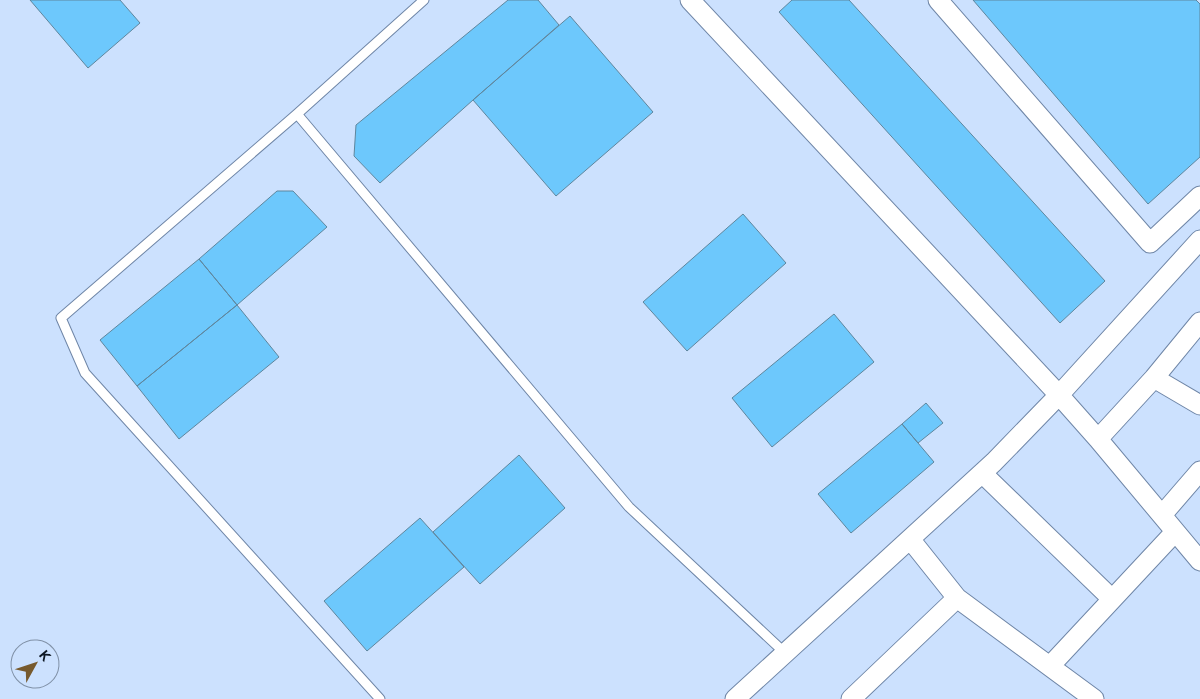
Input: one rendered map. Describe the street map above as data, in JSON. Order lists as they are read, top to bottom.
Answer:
{
  "north": "top right"
}
